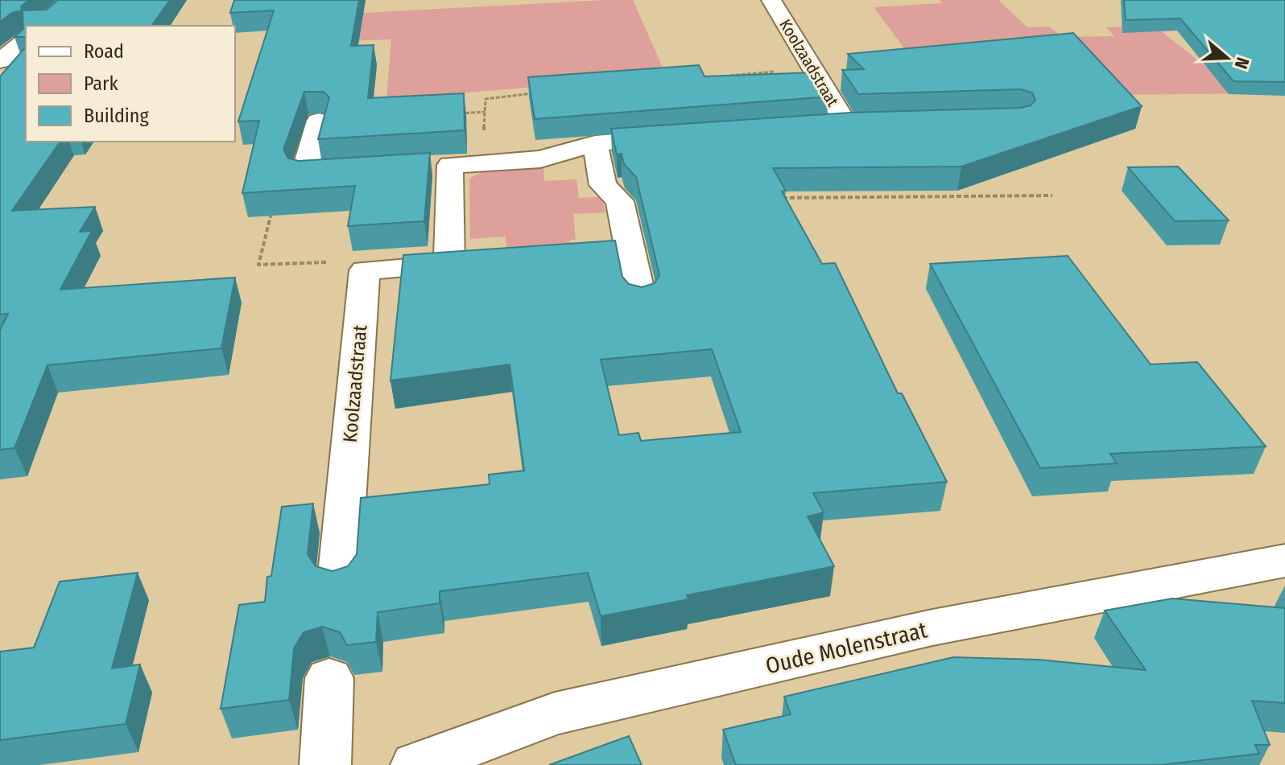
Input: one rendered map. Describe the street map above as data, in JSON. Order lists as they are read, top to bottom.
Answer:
{
  "streets": {
    "street": ["Koolzaadstraat", "Oude Molenstraat"]
  },
  "legend": ["Road", "Park", "Building"],
  "north": "right"
}
